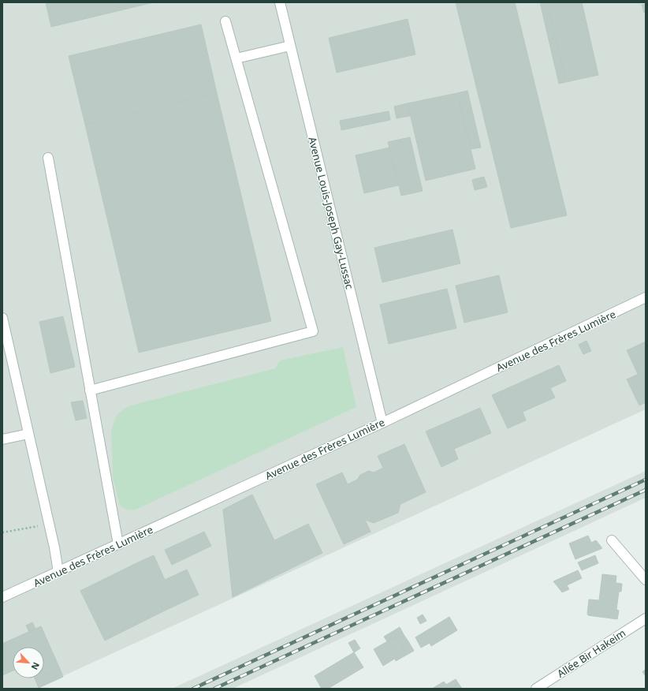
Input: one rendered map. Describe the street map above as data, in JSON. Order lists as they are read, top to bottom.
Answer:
{
  "streets": {
    "street": ["Avenue Louis-Joseph Gay-Lussac", "Avenue des Frères Lumière", "Allée Bir Hakeim"]
  },
  "crossings": [
    ["Avenue Louis-Joseph Gay-Lussac", "Avenue des Frères Lumière"]
  ],
  "north": "bottom right"
}
